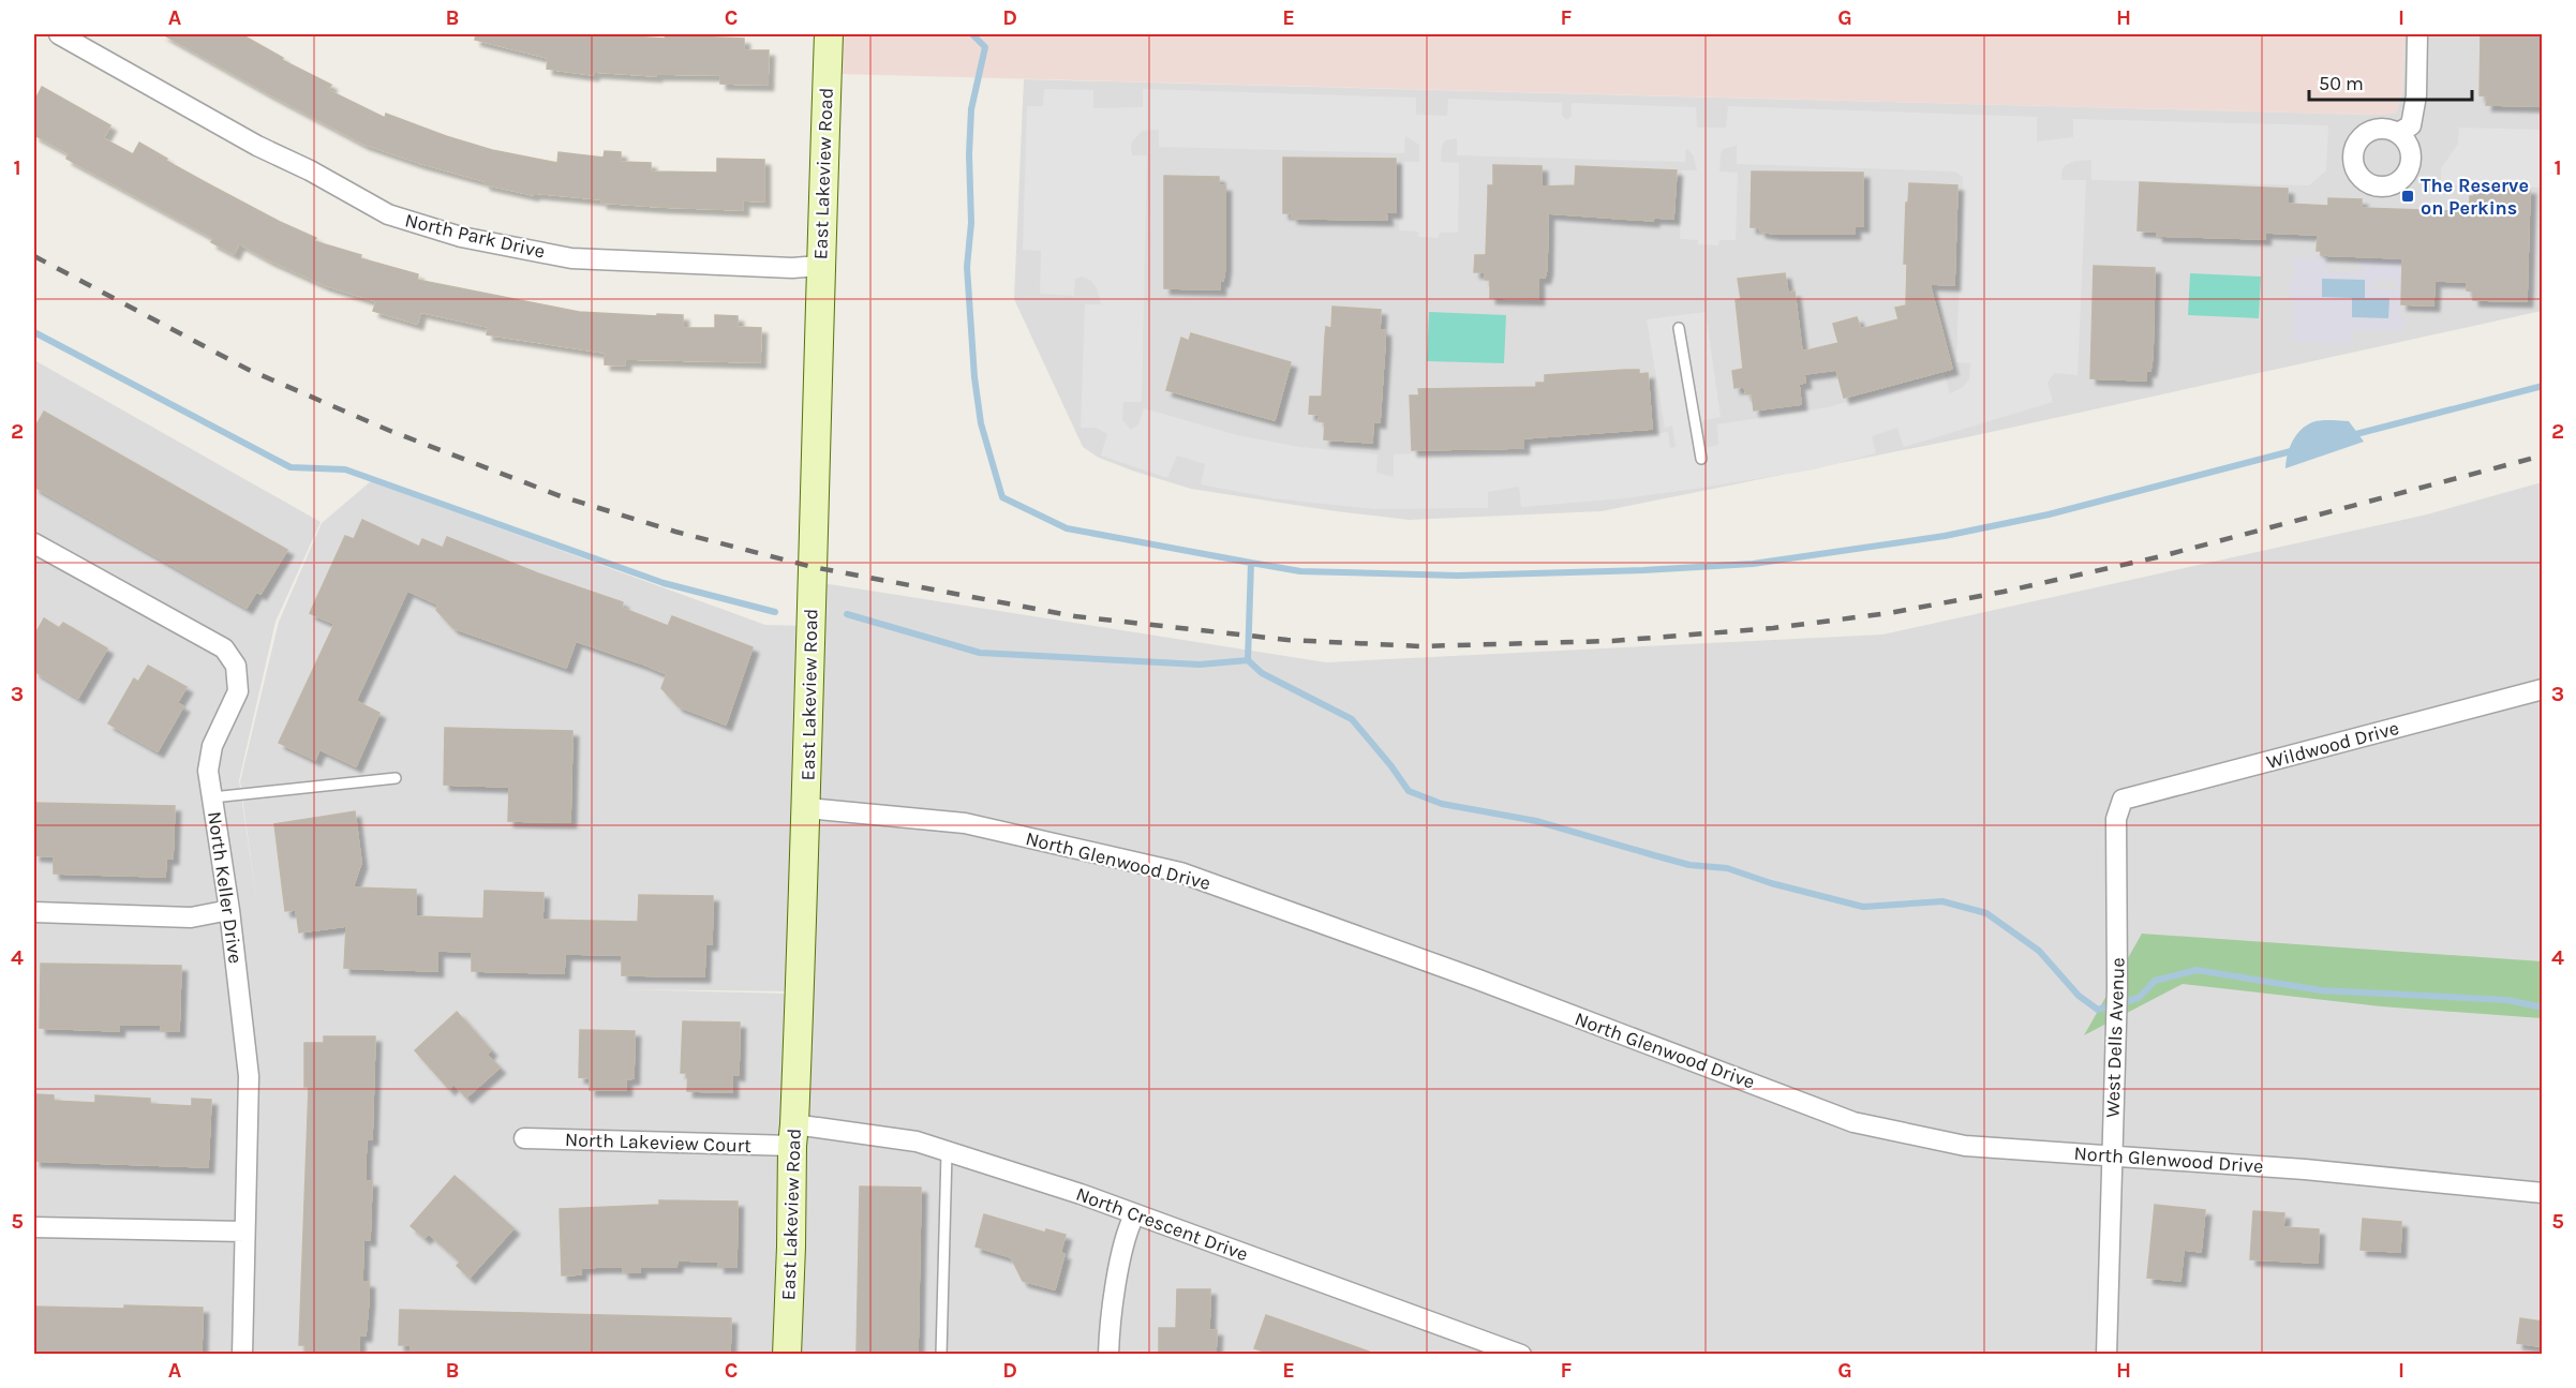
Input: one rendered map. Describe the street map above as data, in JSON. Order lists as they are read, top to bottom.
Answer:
{
  "streets": {
    "main road": ["East Lakeview Road"],
    "street": [
      "North Park Drive",
      "Wildwood Drive",
      "North Glenwood Drive",
      "North Keller Drive",
      "West Dells Avenue",
      "North Lakeview Court",
      "North Crescent Drive"
    ]
  },
  "crossings": [
    ["East Lakeview Road", "North Park Drive"],
    ["East Lakeview Road", "North Glenwood Drive"],
    ["East Lakeview Road", "North Lakeview Court"],
    ["East Lakeview Road", "North Crescent Drive"],
    ["Wildwood Drive", "West Dells Avenue"],
    ["North Glenwood Drive", "West Dells Avenue"],
    ["North Lakeview Court", "North Crescent Drive"]
  ],
  "places": {
    "transit": ["The Reserve on Perkins"]
  },
  "scale_bar": "50 m",
  "grid": {
    "columns": [
      "A",
      "B",
      "C",
      "D",
      "E",
      "F",
      "G",
      "H",
      "I"
    ],
    "rows": [
      "1",
      "2",
      "3",
      "4",
      "5"
    ]
  }
}
